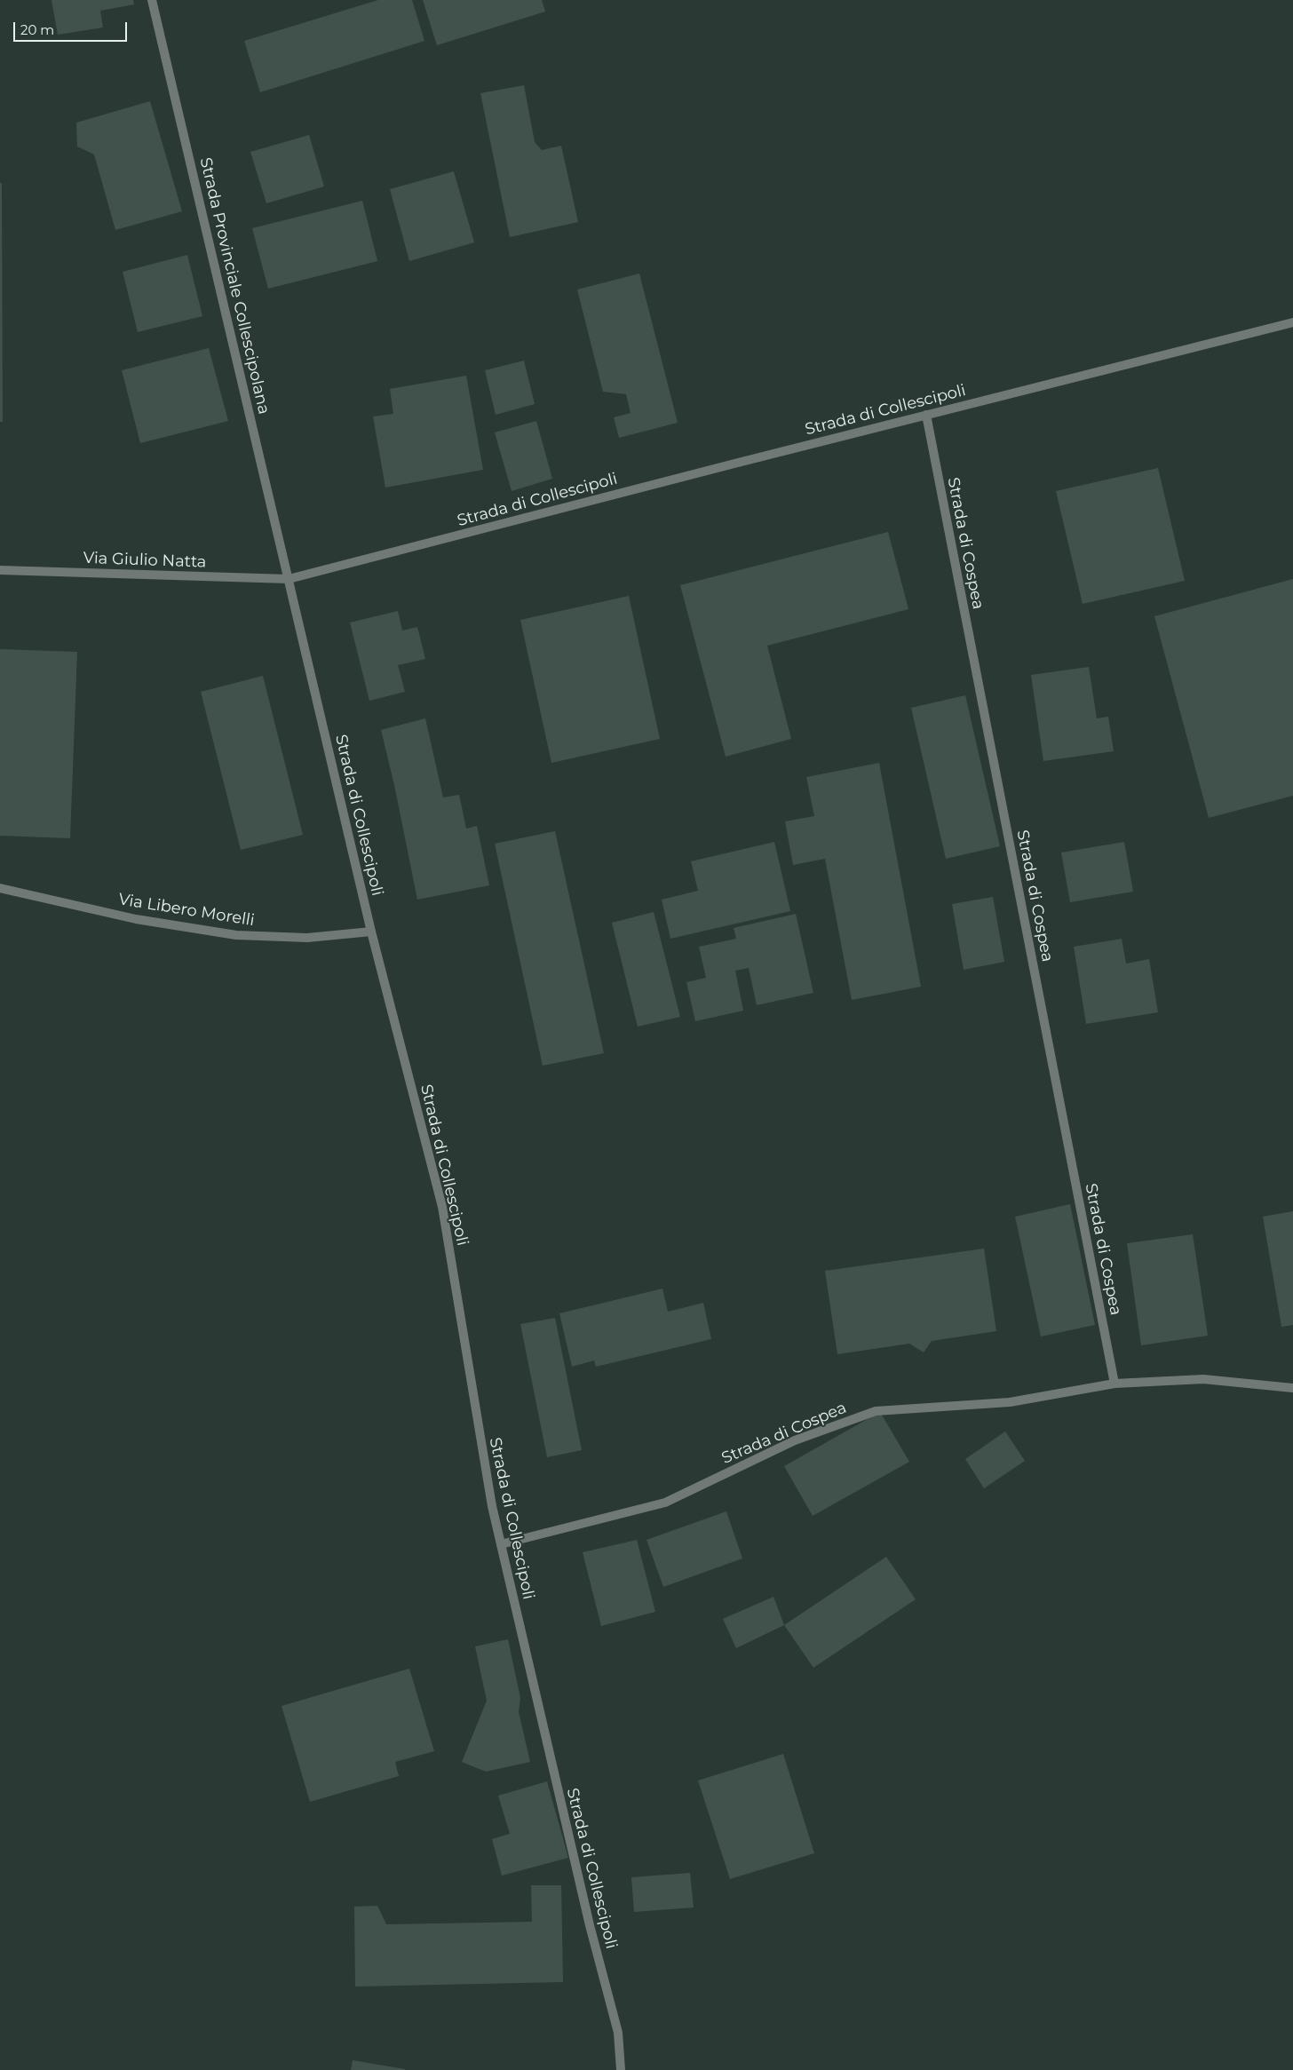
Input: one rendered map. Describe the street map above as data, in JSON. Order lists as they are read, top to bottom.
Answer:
{
  "streets": {
    "street": [
      "Strada Provinciale Collescipolana",
      "Strada di Collescipoli",
      "Strada di Cospea",
      "Via Giulio Natta",
      "Via Libero Morelli"
    ]
  },
  "crossings": [
    ["Strada Provinciale Collescipolana", "Strada di Collescipoli"],
    ["Strada Provinciale Collescipolana", "Via Giulio Natta"],
    ["Strada di Collescipoli", "Strada di Cospea"],
    ["Strada di Collescipoli", "Via Giulio Natta"],
    ["Strada di Collescipoli", "Via Libero Morelli"]
  ],
  "scale_bar": "20 m"
}
